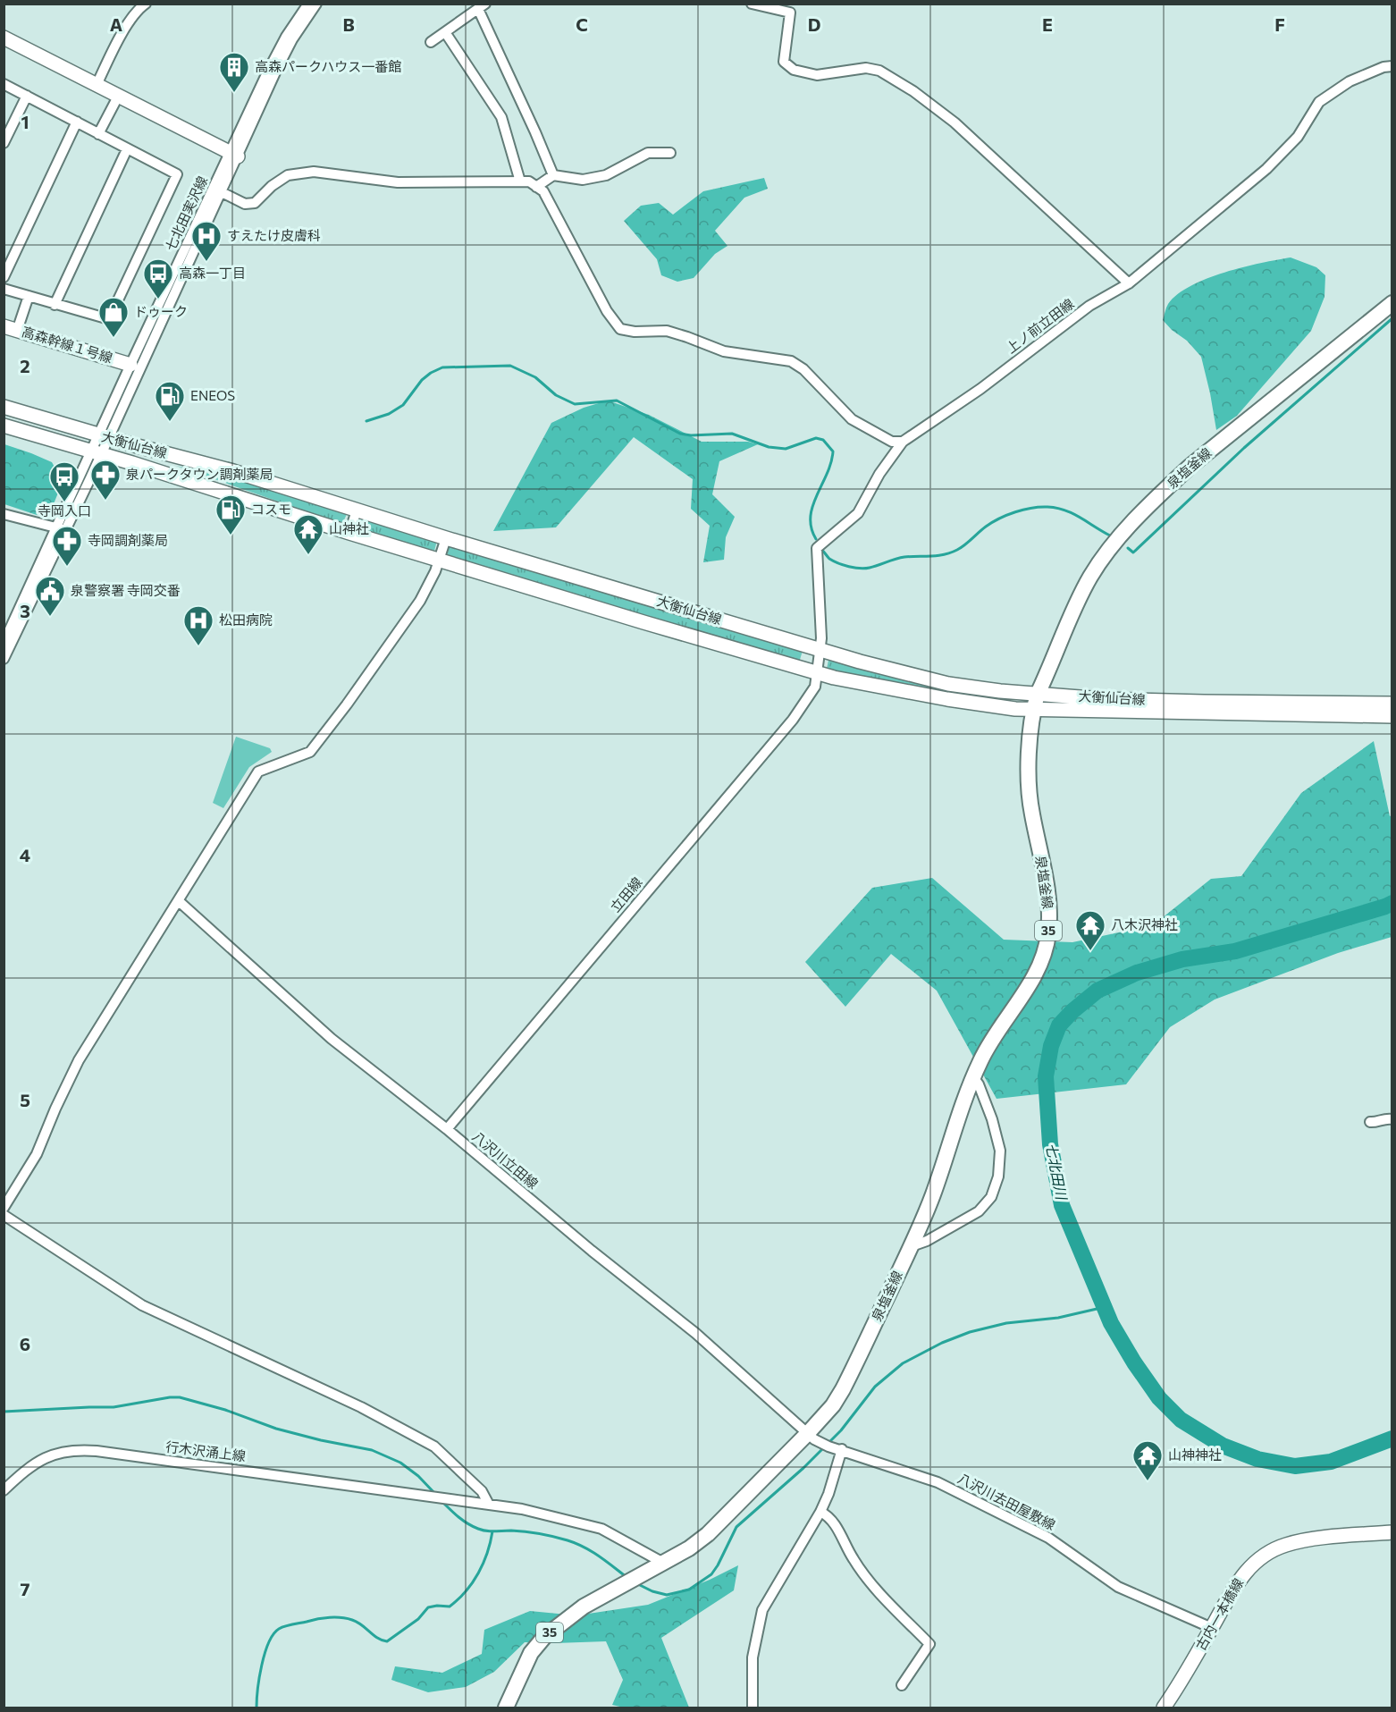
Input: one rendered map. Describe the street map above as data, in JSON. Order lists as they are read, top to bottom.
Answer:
{
  "streets": {
    "main road": [
      "高森幹線１号線",
      "大衡仙台線",
      "泉塩釜線",
      "35",
      "古内一本橋線"
    ],
    "street": [
      "七北田実沢線",
      "上ノ前立田線",
      "立田線",
      "八沢川立田線",
      "行木沢涌上線",
      "八沢川去田屋敷線"
    ]
  },
  "crossings": [
    ["七北田実沢線", "高森幹線１号線"],
    ["七北田実沢線", "大衡仙台線"],
    ["上ノ前立田線", "大衡仙台線"],
    ["上ノ前立田線", "立田線"],
    ["大衡仙台線", "泉塩釜線"],
    ["大衡仙台線", "立田線"],
    ["泉塩釜線", "八沢川立田線"],
    ["泉塩釜線", "行木沢涌上線"],
    ["立田線", "八沢川立田線"],
    ["八沢川立田線", "八沢川去田屋敷線"],
    ["八沢川去田屋敷線", "古内一本橋線"]
  ],
  "water": ["七北田川"],
  "places": {
    "building": ["高森パークハウス一番館"],
    "hospital": ["すえたけ皮膚科", "松田病院"],
    "bus stop": ["高森一丁目", "寺岡入口"],
    "shop": ["ドゥーク"],
    "fuel station": ["ENEOS", "コスモ"],
    "pharmacy": ["泉パークタウン調剤薬局", "寺岡調剤薬局"],
    "temple": ["山神社", "八木沢神社", "山神神社"],
    "public building": ["泉警察署 寺岡交番"]
  },
  "grid": {
    "columns": [
      "A",
      "B",
      "C",
      "D",
      "E",
      "F"
    ],
    "rows": [
      "1",
      "2",
      "3",
      "4",
      "5",
      "6",
      "7"
    ]
  }
}
